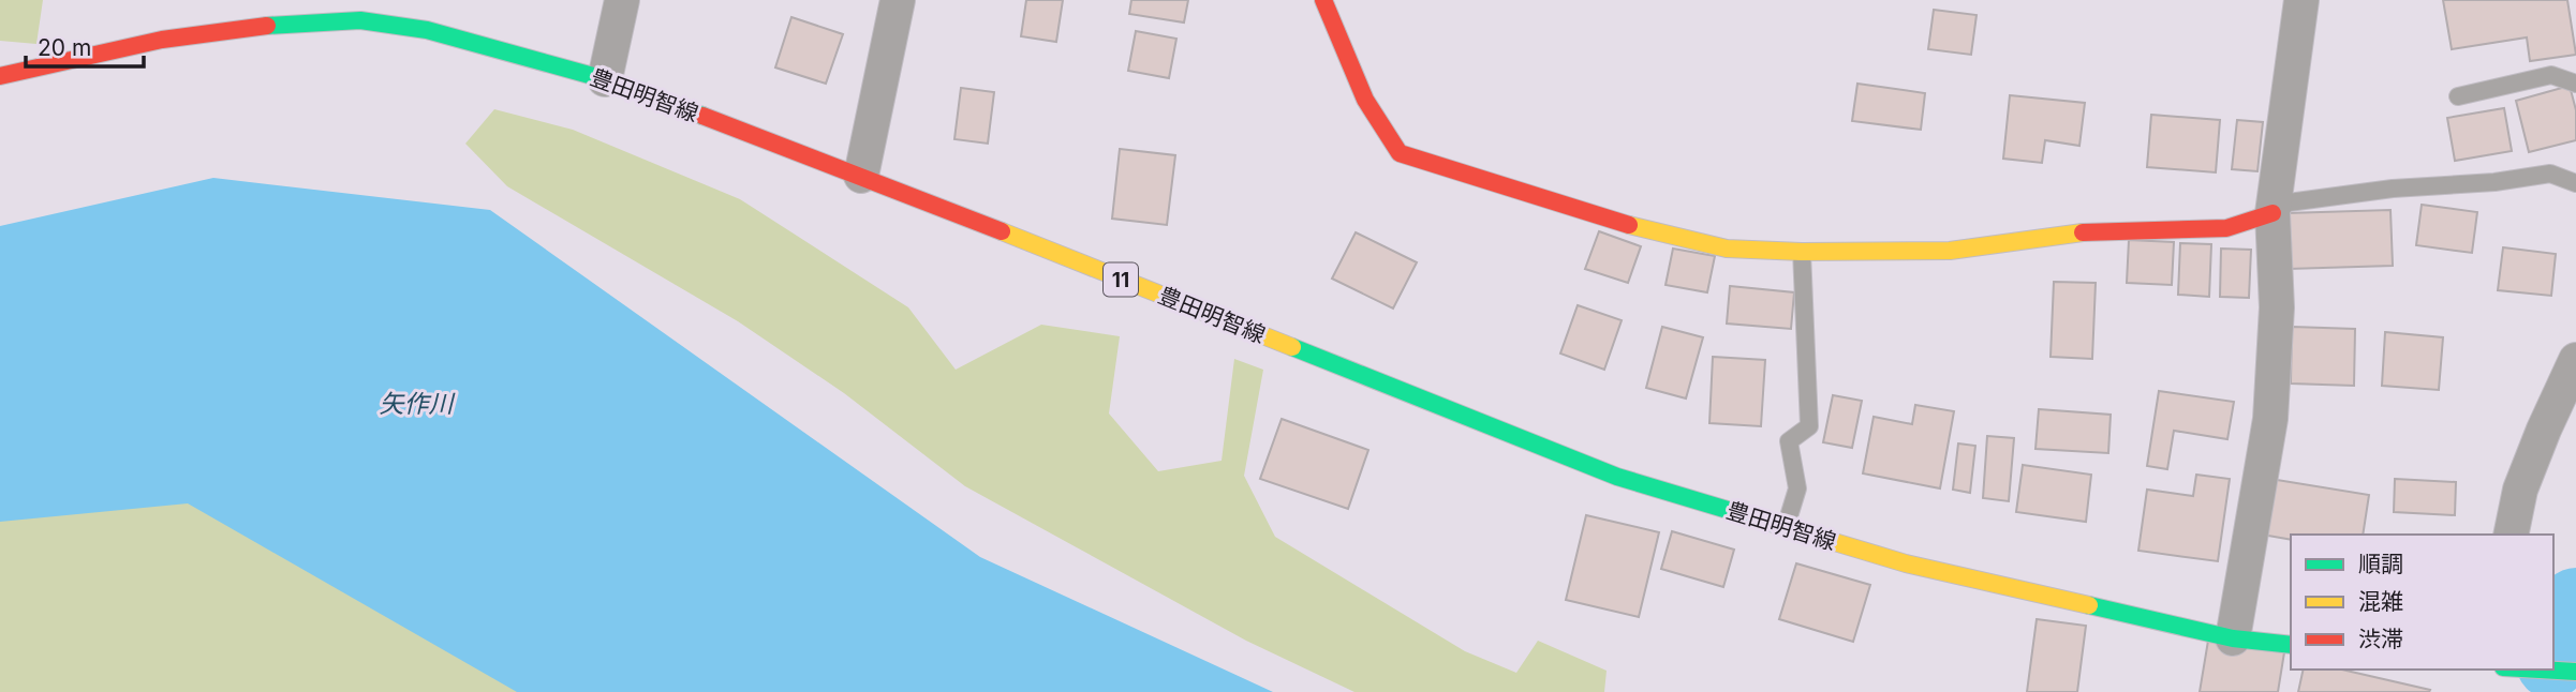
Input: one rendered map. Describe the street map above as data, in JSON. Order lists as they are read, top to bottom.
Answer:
{
  "streets": {
    "main road": ["豊田明智線", "11"]
  },
  "water": ["矢作川"],
  "legend": ["順調", "混雑", "渋滞"],
  "scale_bar": "20 m"
}
